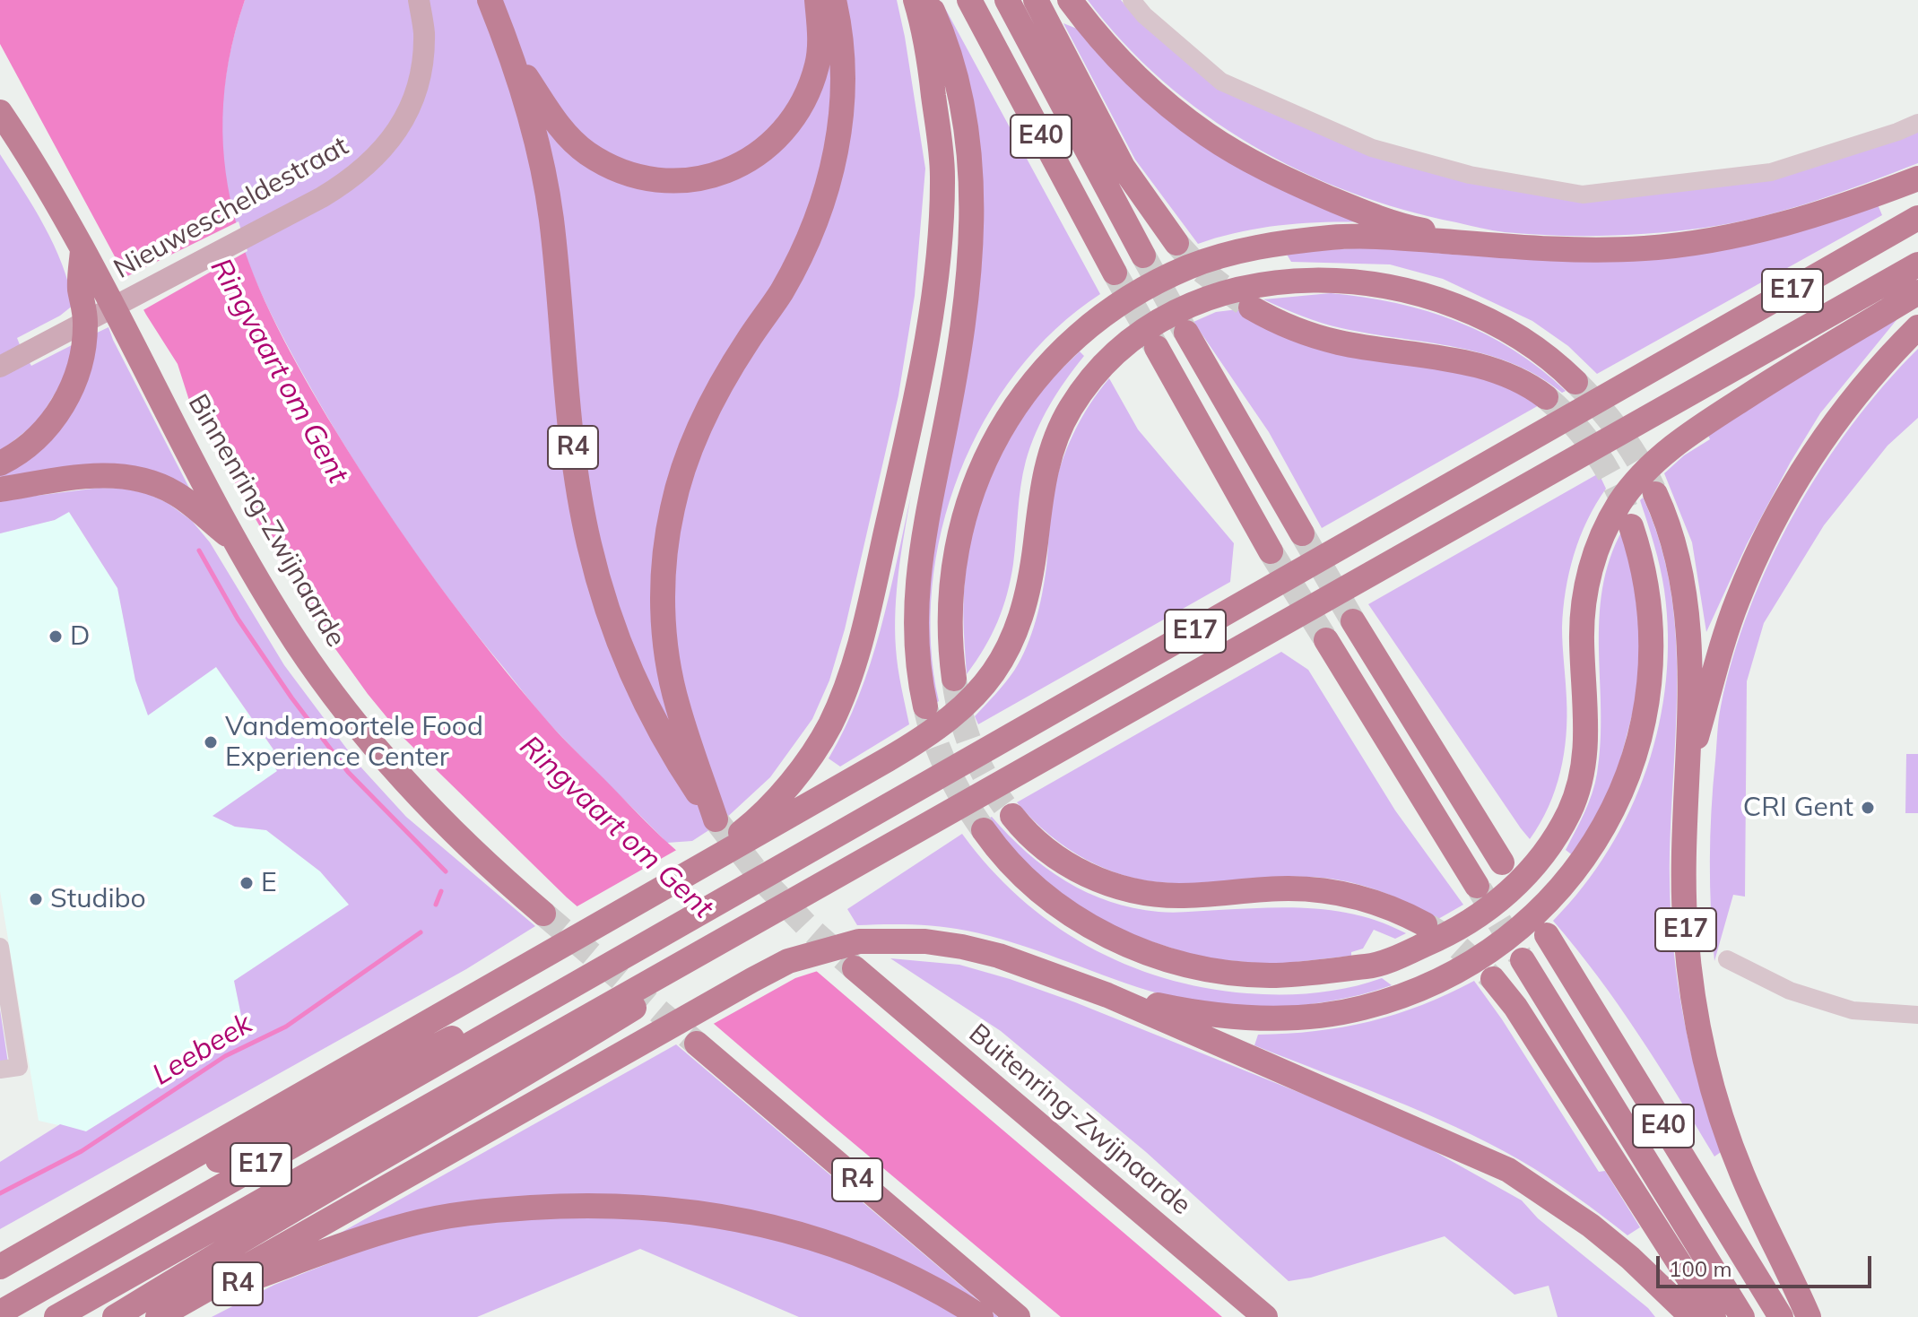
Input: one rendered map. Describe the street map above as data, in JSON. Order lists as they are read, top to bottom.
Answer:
{
  "streets": {
    "highway": [
      "E40",
      "E17",
      "R4",
      "Binnenring-Zwijnaarde",
      "Buitenring-Zwijnaarde"
    ],
    "main road": ["Nieuwescheldestraat"]
  },
  "water": ["Ringvaart om Gent", "Leebeek"],
  "places": [
    "D",
    "Vandemoortele Food Experience Center",
    "CRI Gent",
    "E",
    "Studibo"
  ],
  "scale_bar": "100 m"
}
